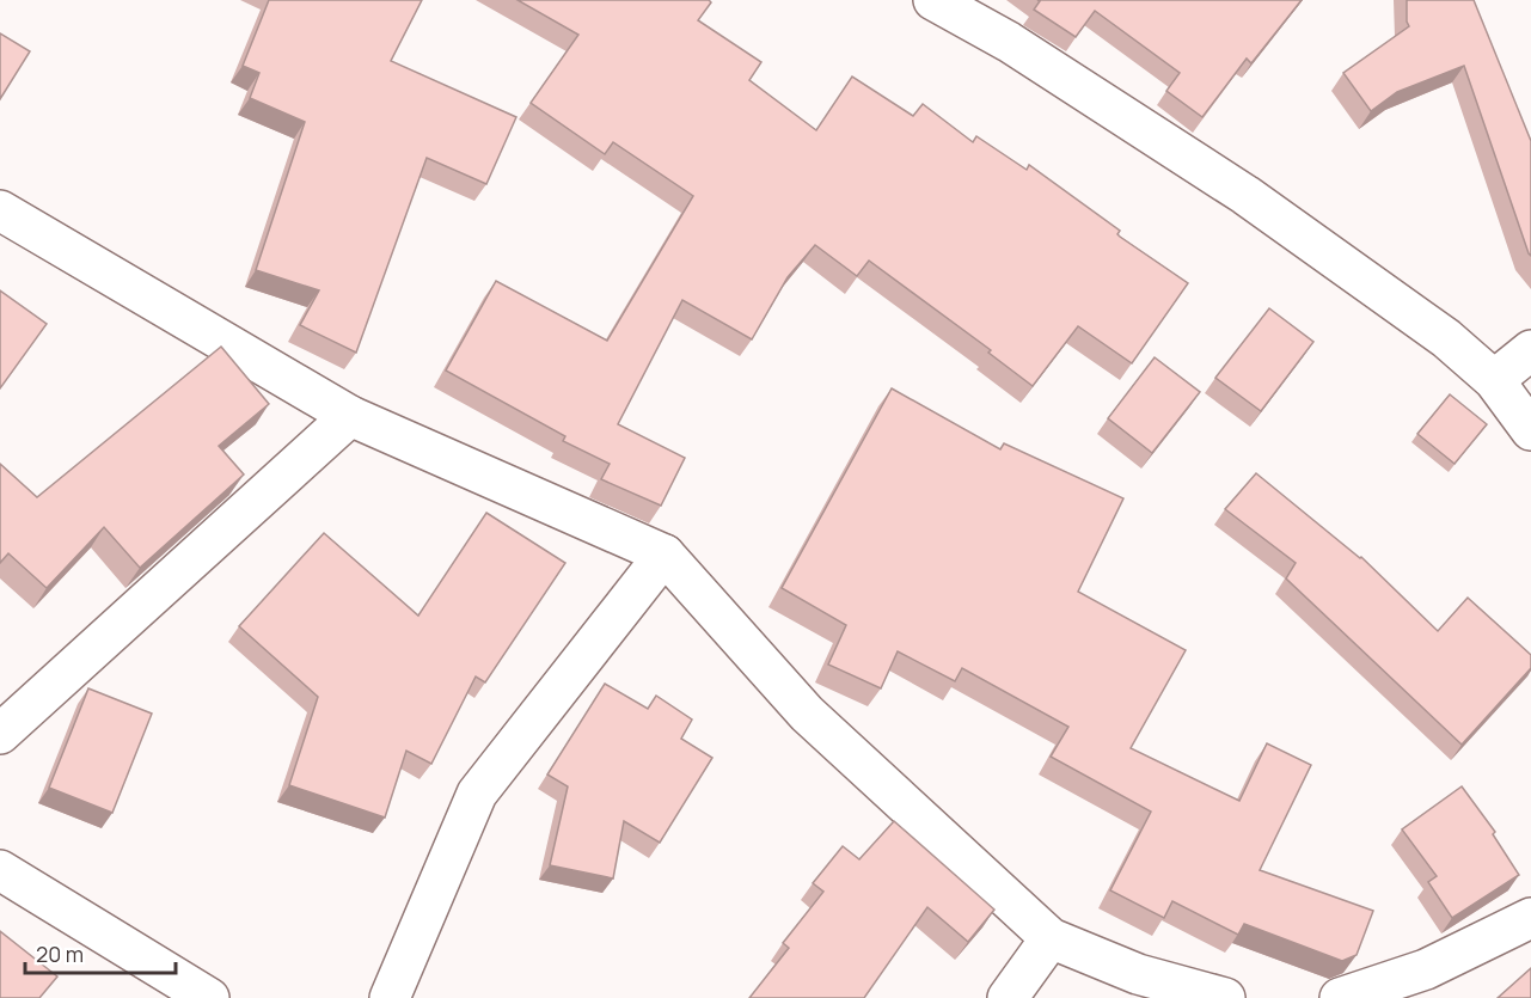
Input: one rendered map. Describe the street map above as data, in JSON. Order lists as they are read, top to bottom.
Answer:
{
  "scale_bar": "20 m"
}
